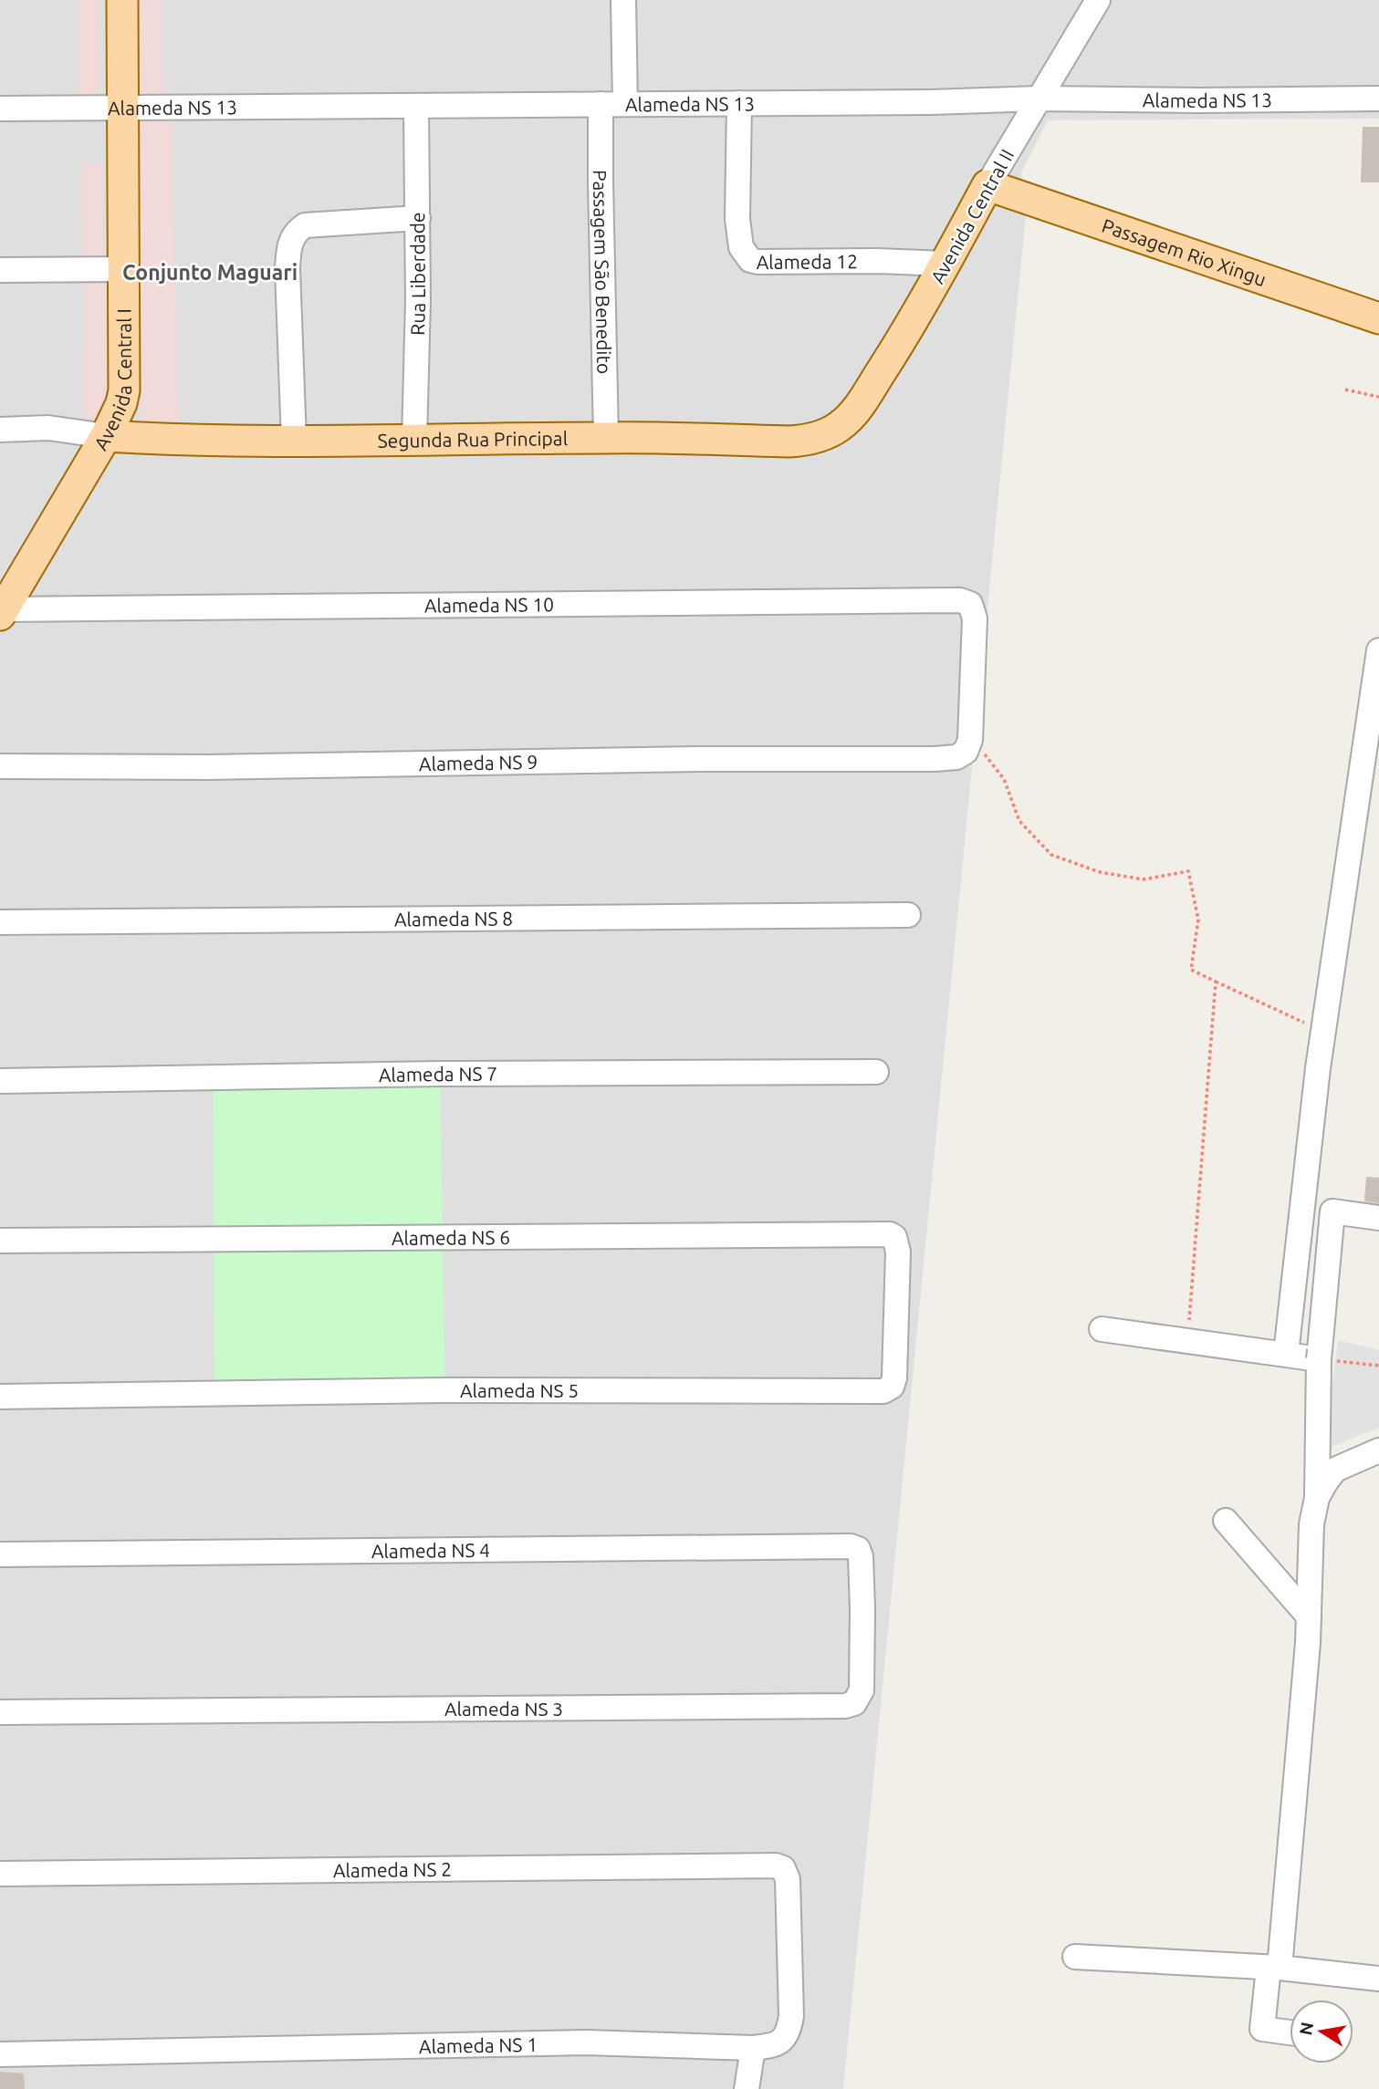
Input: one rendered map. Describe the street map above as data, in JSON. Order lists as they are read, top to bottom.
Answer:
{
  "streets": {
    "main road": [
      "Avenida Central II",
      "Passagem Rio Xingu",
      "Avenida Central I",
      "Segunda Rua Principal"
    ],
    "street": [
      "Alameda NS 13",
      "Alameda 12",
      "Passagem São Benedito",
      "Rua Liberdade",
      "Alameda NS 10",
      "Alameda NS 9",
      "Alameda NS 8",
      "Alameda NS 7",
      "Alameda NS 6",
      "Alameda NS 5",
      "Alameda NS 4",
      "Alameda NS 3",
      "Alameda NS 2",
      "Alameda NS 1"
    ]
  },
  "crossings": [
    ["Alameda NS 13", "Avenida Central II"],
    ["Alameda NS 13", "Alameda 12"],
    ["Alameda NS 13", "Passagem São Benedito"],
    ["Alameda NS 13", "Rua Liberdade"],
    ["Alameda NS 13", "Avenida Central I"],
    ["Avenida Central II", "Passagem Rio Xingu"],
    ["Avenida Central II", "Alameda 12"],
    ["Avenida Central II", "Segunda Rua Principal"],
    ["Passagem São Benedito", "Segunda Rua Principal"],
    ["Rua Liberdade", "Segunda Rua Principal"],
    ["Avenida Central I", "Segunda Rua Principal"],
    ["Avenida Central I", "Alameda NS 10"],
    ["Alameda NS 10", "Alameda NS 9"],
    ["Alameda NS 6", "Alameda NS 5"],
    ["Alameda NS 4", "Alameda NS 3"],
    ["Alameda NS 2", "Alameda NS 1"]
  ],
  "districts": ["Conjunto Maguari"],
  "north": "left"
}
